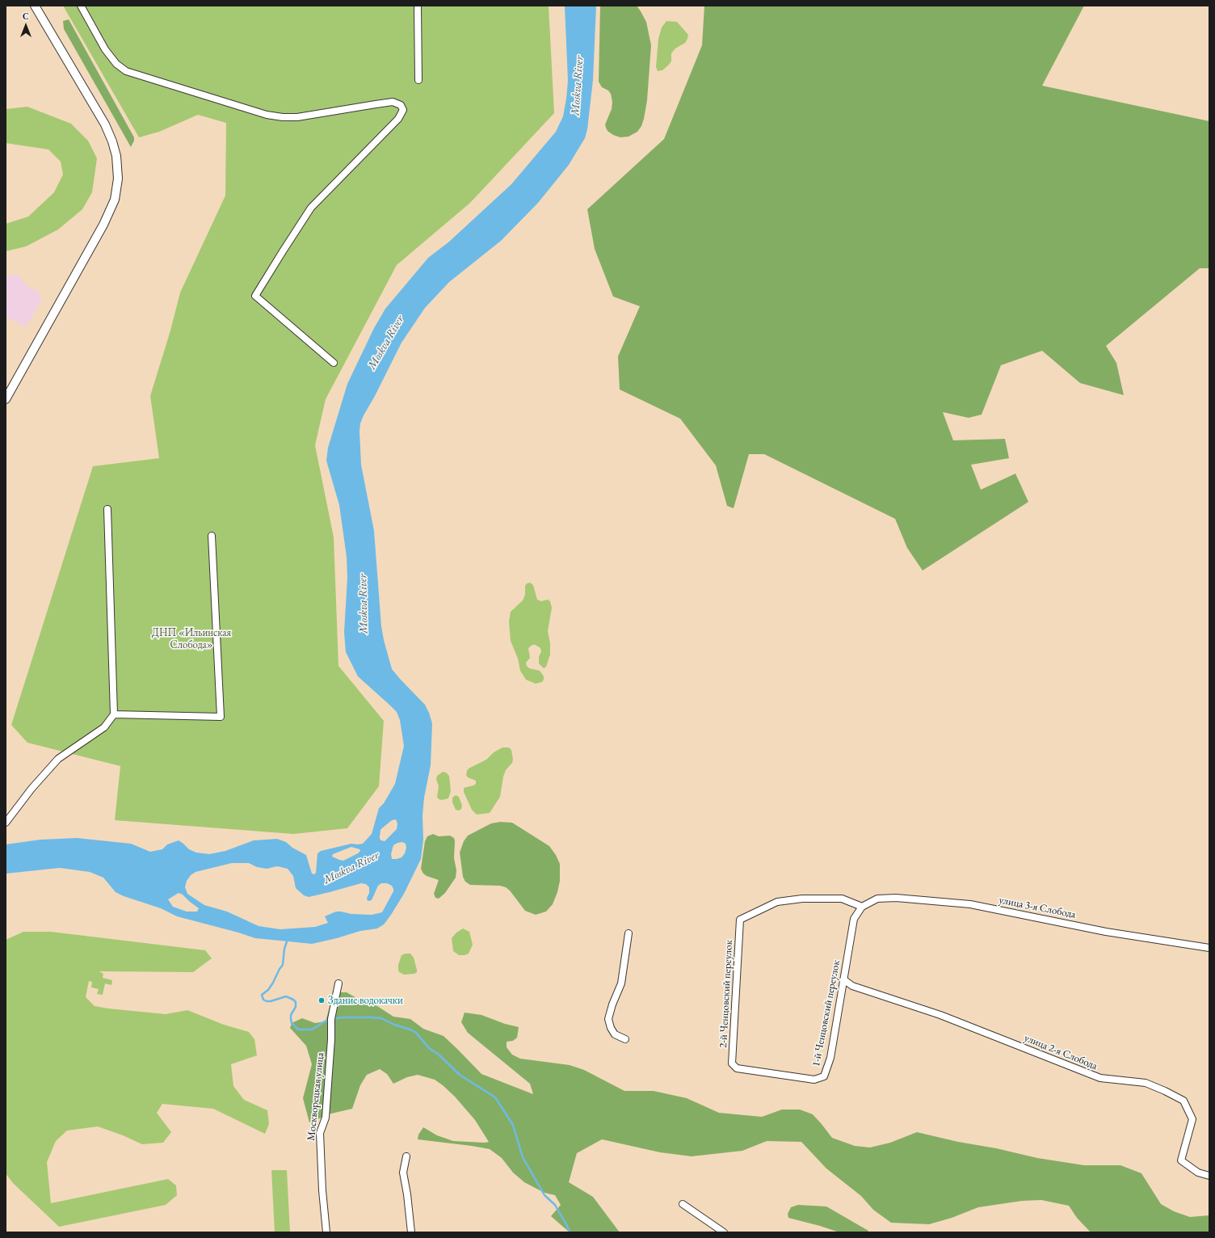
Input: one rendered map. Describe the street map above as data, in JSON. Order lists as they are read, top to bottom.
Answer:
{
  "streets": {
    "street": [
      "улица 3-я Слобода",
      "2-й Ченцовский переулок",
      "1-й Ченцовский переулок",
      "улица 2-я Слобода",
      "Москворецкая улица"
    ]
  },
  "crossings": [
    ["улица 3-я Слобода", "2-й Ченцовский переулок"],
    ["улица 3-я Слобода", "1-й Ченцовский переулок"],
    ["2-й Ченцовский переулок", "1-й Ченцовский переулок"],
    ["1-й Ченцовский переулок", "улица 2-я Слобода"]
  ],
  "water": ["Moskva River"],
  "parks": ["ДНП «Ильинская Слобода»"],
  "places": ["Здание водокачки"],
  "north": "top"
}
